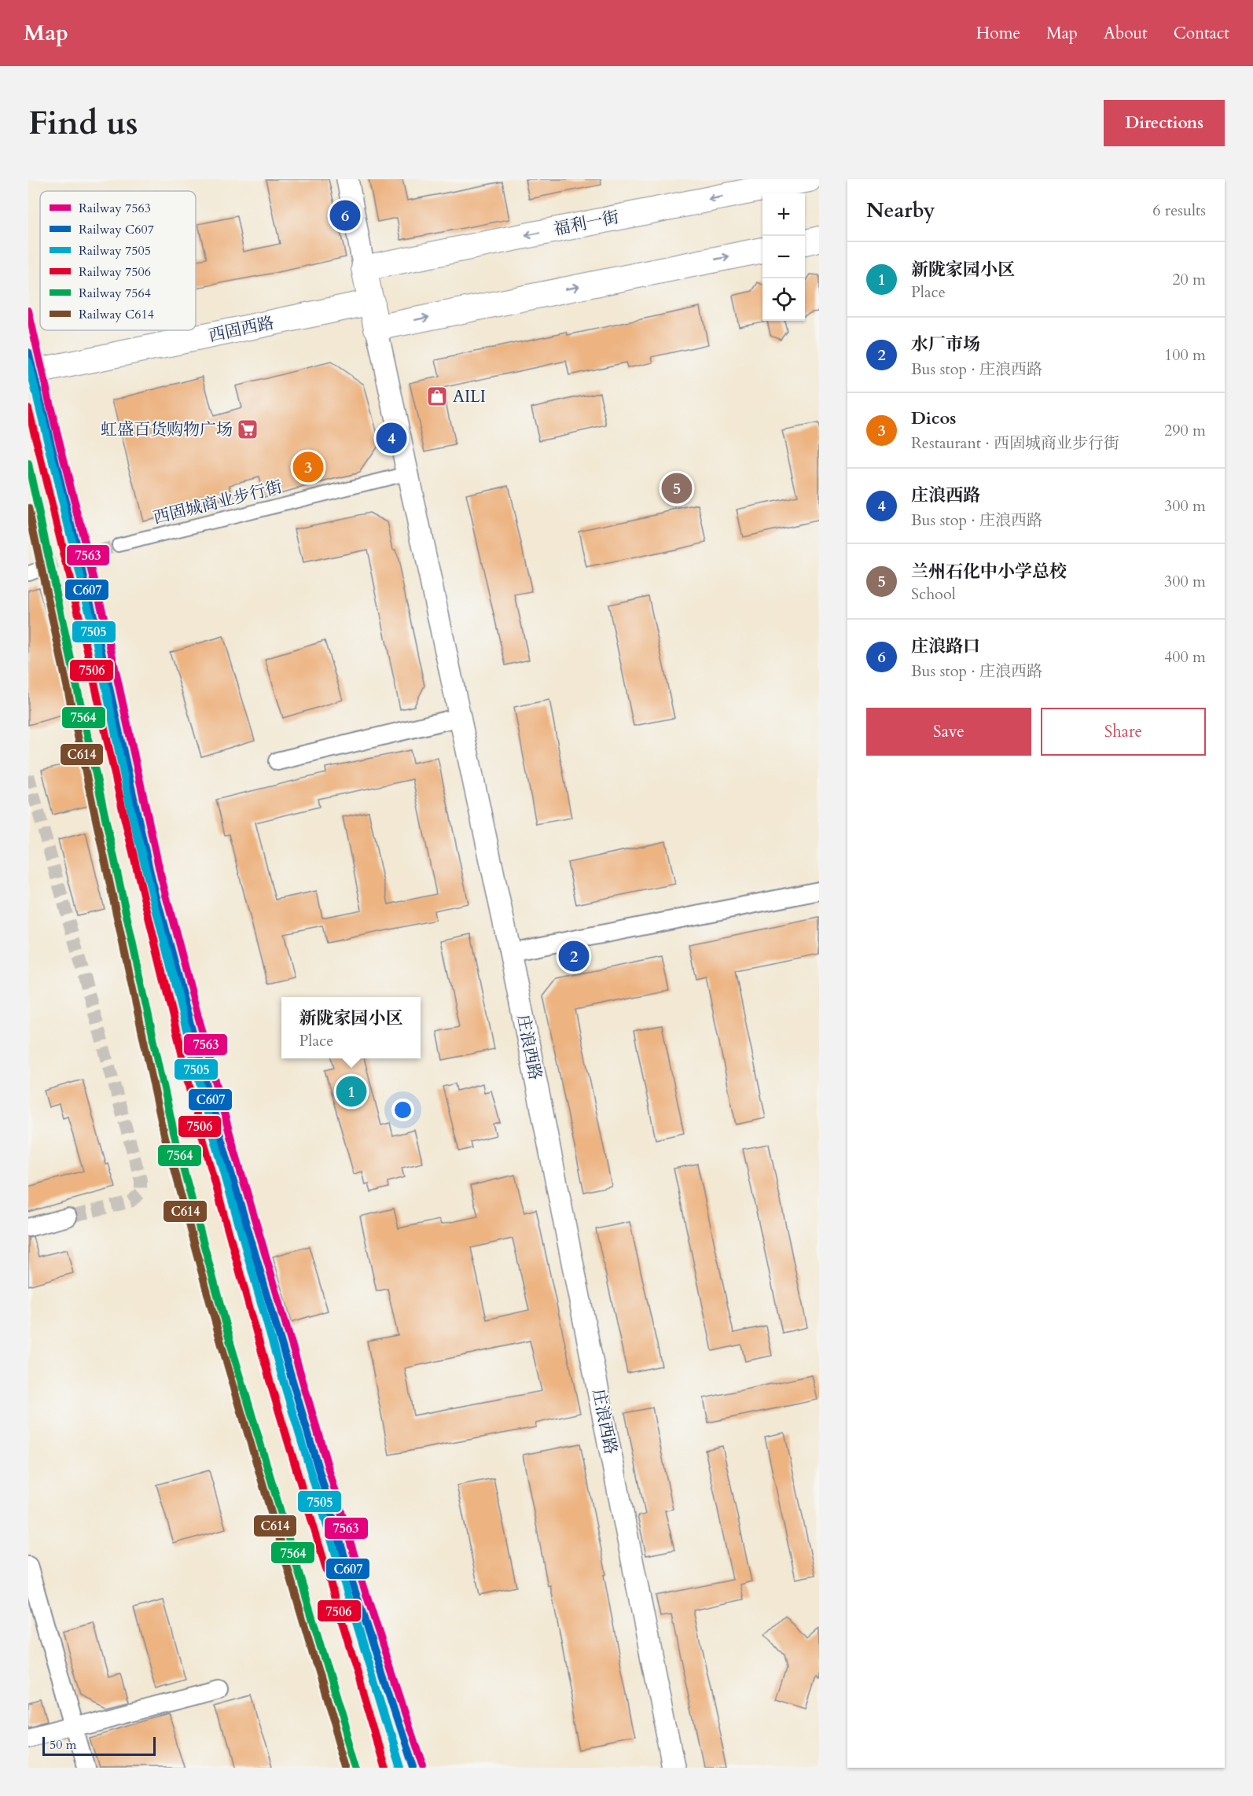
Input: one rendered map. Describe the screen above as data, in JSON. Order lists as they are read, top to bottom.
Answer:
{
  "streets": {
    "main road": ["福利一街", "西固西路"],
    "street": ["西固城商业步行街", "庄浪西路"]
  },
  "crossings": [
    ["西固城商业步行街", "庄浪西路"]
  ],
  "places": {
    "shop": ["AILI"],
    "supermarket": ["虹盛百货购物广场"]
  },
  "lines": [
    "rail line 7563",
    "rail line C607",
    "rail line 7505",
    "rail line 7506",
    "rail line 7564",
    "rail line C614"
  ],
  "legend": [
    "Railway 7563",
    "Railway C607",
    "Railway 7505",
    "Railway 7506",
    "Railway 7564",
    "Railway C614"
  ],
  "scale_bar": "50 m",
  "page": {
    "header": "Map",
    "nav": [
      "Home",
      "Map",
      "About",
      "Contact"
    ],
    "buttons": [
      "Directions",
      ["Save", "Share"]
    ],
    "title": "Find us",
    "heading": ["Nearby", "6 results"],
    "map_buttons": ["+", "−"],
    "pins": [
      "6",
      "4",
      "3",
      "5",
      "2",
      "1"
    ],
    "list": [
      {
        "mark": "1",
        "name": "新陇家园小区",
        "note": "Place",
        "value": "20 m"
      },
      {
        "mark": "2",
        "name": "水厂市场",
        "note": "Bus stop · 庄浪西路",
        "value": "100 m"
      },
      {
        "mark": "3",
        "name": "Dicos",
        "note": "Restaurant · 西固城商业步行街",
        "value": "290 m"
      },
      {
        "mark": "4",
        "name": "庄浪西路",
        "note": "Bus stop · 庄浪西路",
        "value": "300 m"
      },
      {
        "mark": "5",
        "name": "兰州石化中小学总校",
        "note": "School",
        "value": "300 m"
      },
      {
        "mark": "6",
        "name": "庄浪路口",
        "note": "Bus stop · 庄浪西路",
        "value": "400 m"
      }
    ],
    "popup": ["新陇家园小区", "Place"],
    "scale": "50 m"
  }
}
